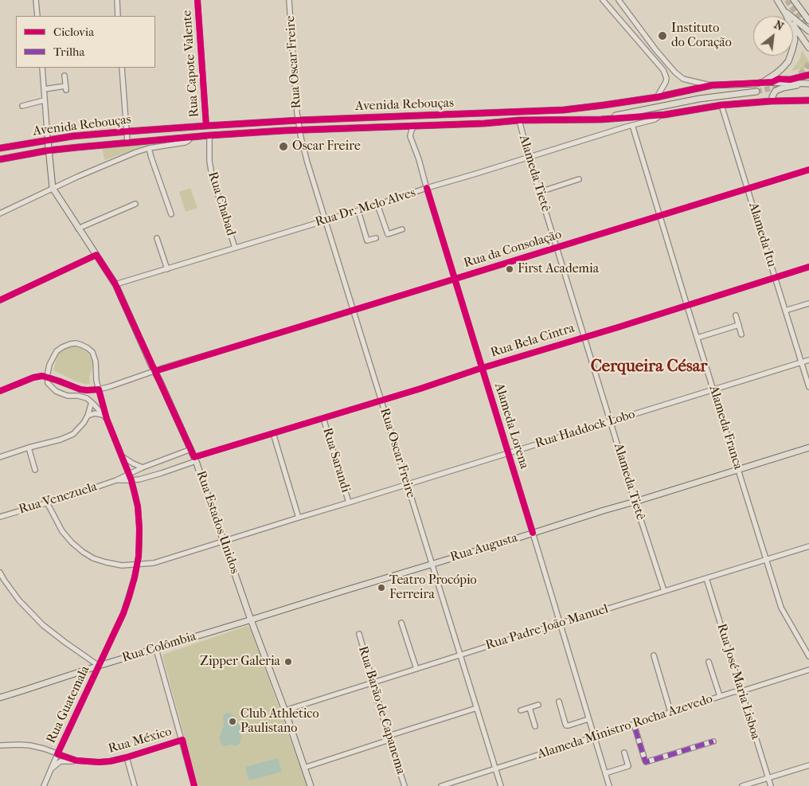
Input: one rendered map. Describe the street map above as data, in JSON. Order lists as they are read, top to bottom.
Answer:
{
  "streets": {
    "main road": [
      "Avenida Rebouças",
      "Rua Estados Unidos",
      "Rua Augusta",
      "Rua Colômbia"
    ],
    "street": [
      "Rua Oscar Freire",
      "Rua Capote Valente",
      "Alameda Tietê",
      "Rua Chabad",
      "Rua Dr. Melo Alves",
      "Alameda Itu",
      "Rua da Consolação",
      "Rua Bela Cintra",
      "Alameda Lorena",
      "Alameda Franca",
      "Rua Haddock Lobo",
      "Rua Sarandi",
      "Rua Venezuela",
      "Rua Padre João Manuel",
      "Rua José Maria Lisboa",
      "Rua Guatemala",
      "Rua Barão de Capanema",
      "Alameda Ministro Rocha Azevedo",
      "Rua México"
    ]
  },
  "crossings": [
    ["Rua Oscar Freire", "Avenida Rebouças"],
    ["Rua Oscar Freire", "Rua Dr. Melo Alves"],
    ["Rua Oscar Freire", "Rua da Consolação"],
    ["Rua Oscar Freire", "Rua Bela Cintra"],
    ["Rua Oscar Freire", "Rua Haddock Lobo"],
    ["Rua Oscar Freire", "Rua Augusta"],
    ["Rua Oscar Freire", "Rua Padre João Manuel"],
    ["Rua Oscar Freire", "Alameda Ministro Rocha Azevedo"],
    ["Rua Capote Valente", "Avenida Rebouças"],
    ["Avenida Rebouças", "Alameda Tietê"],
    ["Avenida Rebouças", "Rua Chabad"],
    ["Avenida Rebouças", "Rua Dr. Melo Alves"],
    ["Avenida Rebouças", "Alameda Itu"],
    ["Avenida Rebouças", "Alameda Lorena"],
    ["Avenida Rebouças", "Rua Estados Unidos"],
    ["Alameda Tietê", "Rua Dr. Melo Alves"],
    ["Alameda Tietê", "Rua da Consolação"],
    ["Alameda Tietê", "Rua Bela Cintra"],
    ["Alameda Tietê", "Rua Haddock Lobo"],
    ["Alameda Tietê", "Rua Augusta"],
    ["Alameda Tietê", "Rua Padre João Manuel"],
    ["Rua Chabad", "Rua Dr. Melo Alves"],
    ["Rua Dr. Melo Alves", "Alameda Lorena"],
    ["Rua Dr. Melo Alves", "Alameda Franca"],
    ["Rua Dr. Melo Alves", "Rua Estados Unidos"],
    ["Alameda Itu", "Rua da Consolação"],
    ["Alameda Itu", "Rua Bela Cintra"],
    ["Alameda Itu", "Rua Haddock Lobo"],
    ["Rua da Consolação", "Alameda Lorena"],
    ["Rua da Consolação", "Alameda Franca"],
    ["Rua da Consolação", "Rua Estados Unidos"],
    ["Rua da Consolação", "Rua Guatemala"],
    ["Rua Bela Cintra", "Alameda Lorena"],
    ["Rua Bela Cintra", "Alameda Franca"],
    ["Rua Bela Cintra", "Rua Sarandi"],
    ["Rua Bela Cintra", "Rua Venezuela"],
    ["Rua Bela Cintra", "Rua Estados Unidos"],
    ["Alameda Lorena", "Rua Haddock Lobo"],
    ["Alameda Lorena", "Rua Augusta"],
    ["Alameda Lorena", "Rua Padre João Manuel"],
    ["Alameda Lorena", "Alameda Ministro Rocha Azevedo"],
    ["Alameda Franca", "Rua Haddock Lobo"],
    ["Alameda Franca", "Rua Augusta"],
    ["Alameda Franca", "Rua Padre João Manuel"],
    ["Rua Haddock Lobo", "Rua Sarandi"],
    ["Rua Haddock Lobo", "Rua Venezuela"],
    ["Rua Haddock Lobo", "Rua Estados Unidos"],
    ["Rua Haddock Lobo", "Rua Guatemala"],
    ["Rua Venezuela", "Rua Estados Unidos"],
    ["Rua Venezuela", "Rua Guatemala"],
    ["Rua Estados Unidos", "Rua Augusta"],
    ["Rua Estados Unidos", "Rua Padre João Manuel"],
    ["Rua Estados Unidos", "Rua Colômbia"],
    ["Rua Augusta", "Rua Colômbia"],
    ["Rua Padre João Manuel", "Rua José Maria Lisboa"],
    ["Rua Padre João Manuel", "Rua Barão de Capanema"],
    ["Rua Colômbia", "Rua Guatemala"],
    ["Rua José Maria Lisboa", "Alameda Ministro Rocha Azevedo"],
    ["Rua Guatemala", "Rua México"]
  ],
  "districts": ["Cerqueira César"],
  "places": [
    "Instituto do Coração",
    "Oscar Freire",
    "First Academia",
    "Teatro Procópio Ferreira",
    "Zipper Galeria",
    "Club Athletico Paulistano"
  ],
  "legend": ["Ciclovia", "Trilha"],
  "north": "top right"
}
